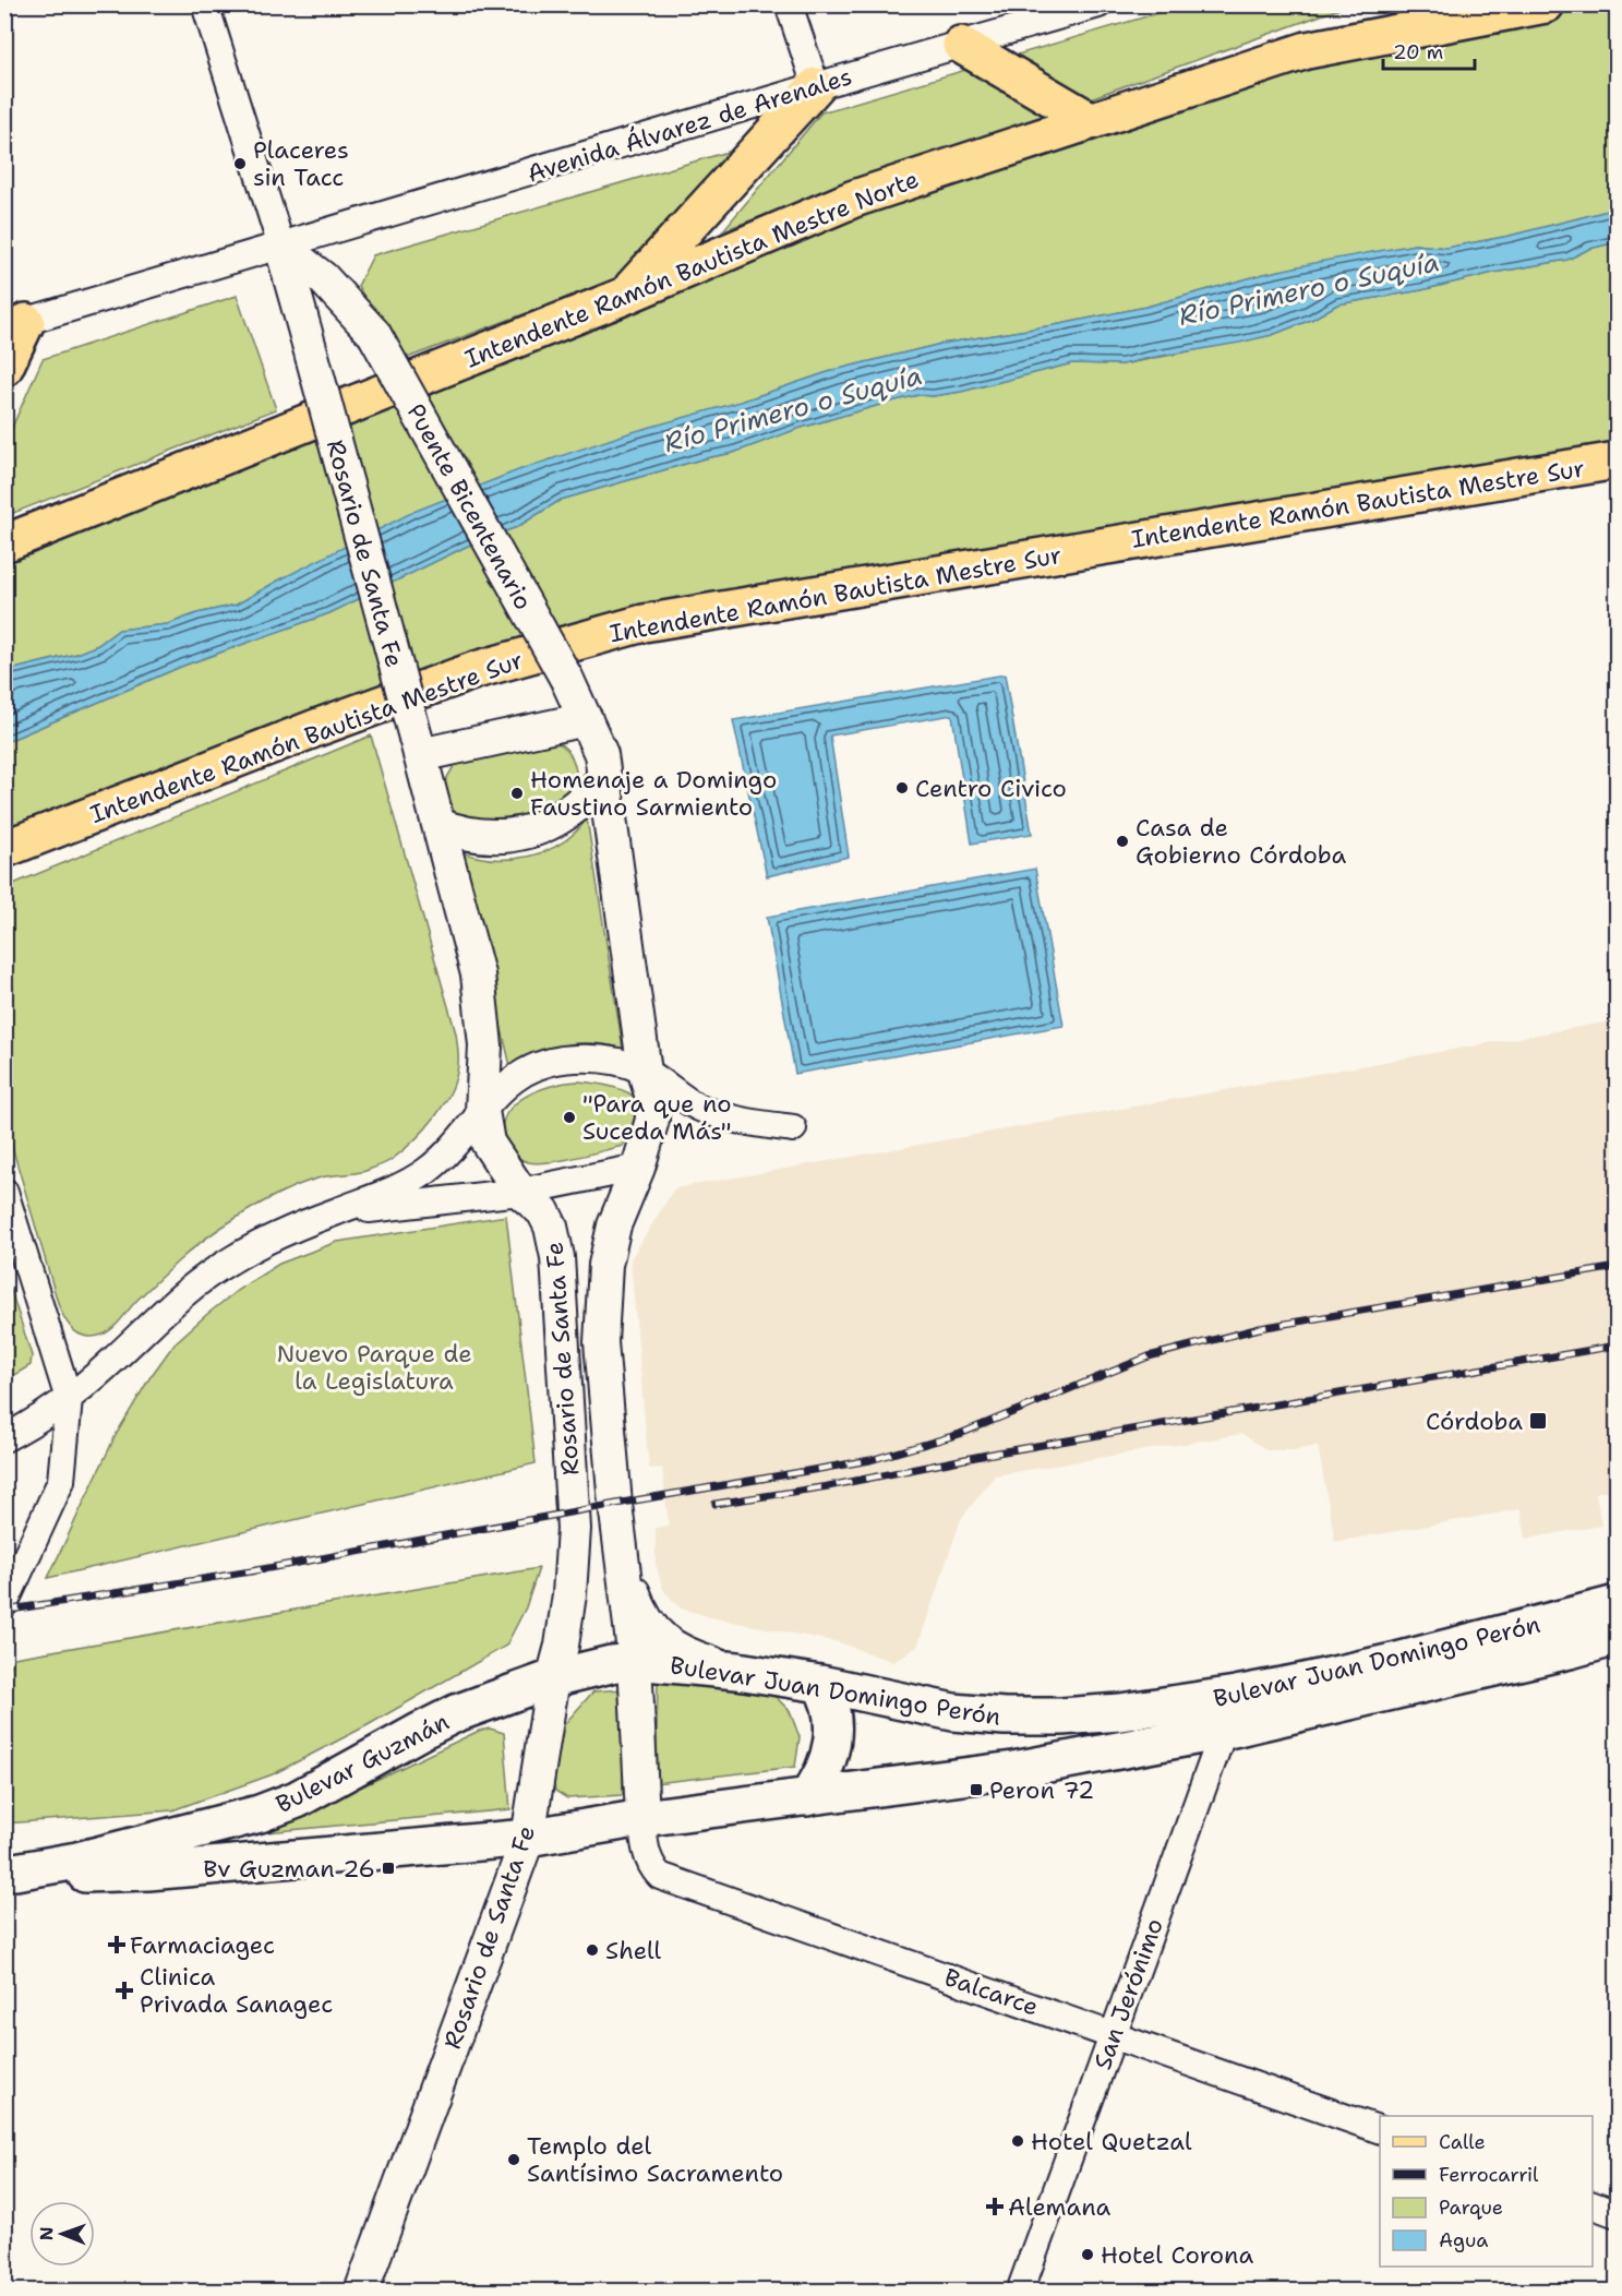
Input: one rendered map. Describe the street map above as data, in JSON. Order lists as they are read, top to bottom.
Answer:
{
  "streets": {
    "main road": [
      "Intendente Ramón Bautista Mestre Norte",
      "Intendente Ramón Bautista Mestre Sur",
      "Bulevar Juan Domingo Perón",
      "Bulevar Guzmán"
    ],
    "street": [
      "Avenida Álvarez de Arenales",
      "Puente Bicentenario",
      "Rosario de Santa Fe",
      "Balcarce",
      "San Jerónimo"
    ]
  },
  "crossings": [
    ["Avenida Álvarez de Arenales", "Puente Bicentenario"],
    ["Avenida Álvarez de Arenales", "Rosario de Santa Fe"],
    ["Puente Bicentenario", "Rosario de Santa Fe"],
    ["Rosario de Santa Fe", "Bulevar Juan Domingo Perón"],
    ["Rosario de Santa Fe", "Bulevar Guzmán"],
    ["Rosario de Santa Fe", "Balcarce"],
    ["Bulevar Juan Domingo Perón", "Bulevar Guzmán"],
    ["Bulevar Juan Domingo Perón", "Balcarce"],
    ["Bulevar Juan Domingo Perón", "San Jerónimo"],
    ["Balcarce", "San Jerónimo"]
  ],
  "water": ["Río Primero o Suquía"],
  "parks": ["Nuevo Parque de la Legislatura"],
  "places": {
    "other": [
      "Placeres sin Tacc",
      "Centro Civico",
      "Homenaje a Domingo Faustino Sarmiento",
      "Casa de Gobierno Córdoba",
      "\"Para que no Suceda Más\"",
      "Shell",
      "Hotel Quetzal",
      "Templo del Santísimo Sacramento",
      "Hotel Corona"
    ],
    "transit": ["Córdoba", "Peron 72", "Bv Guzman 26"],
    "health": ["Farmaciagec", "Clinica Privada Sanagec", "Alemana"]
  },
  "legend": [
    "Calle",
    "Ferrocarril",
    "Parque",
    "Agua"
  ],
  "scale_bar": "20 m",
  "north": "left"
}
